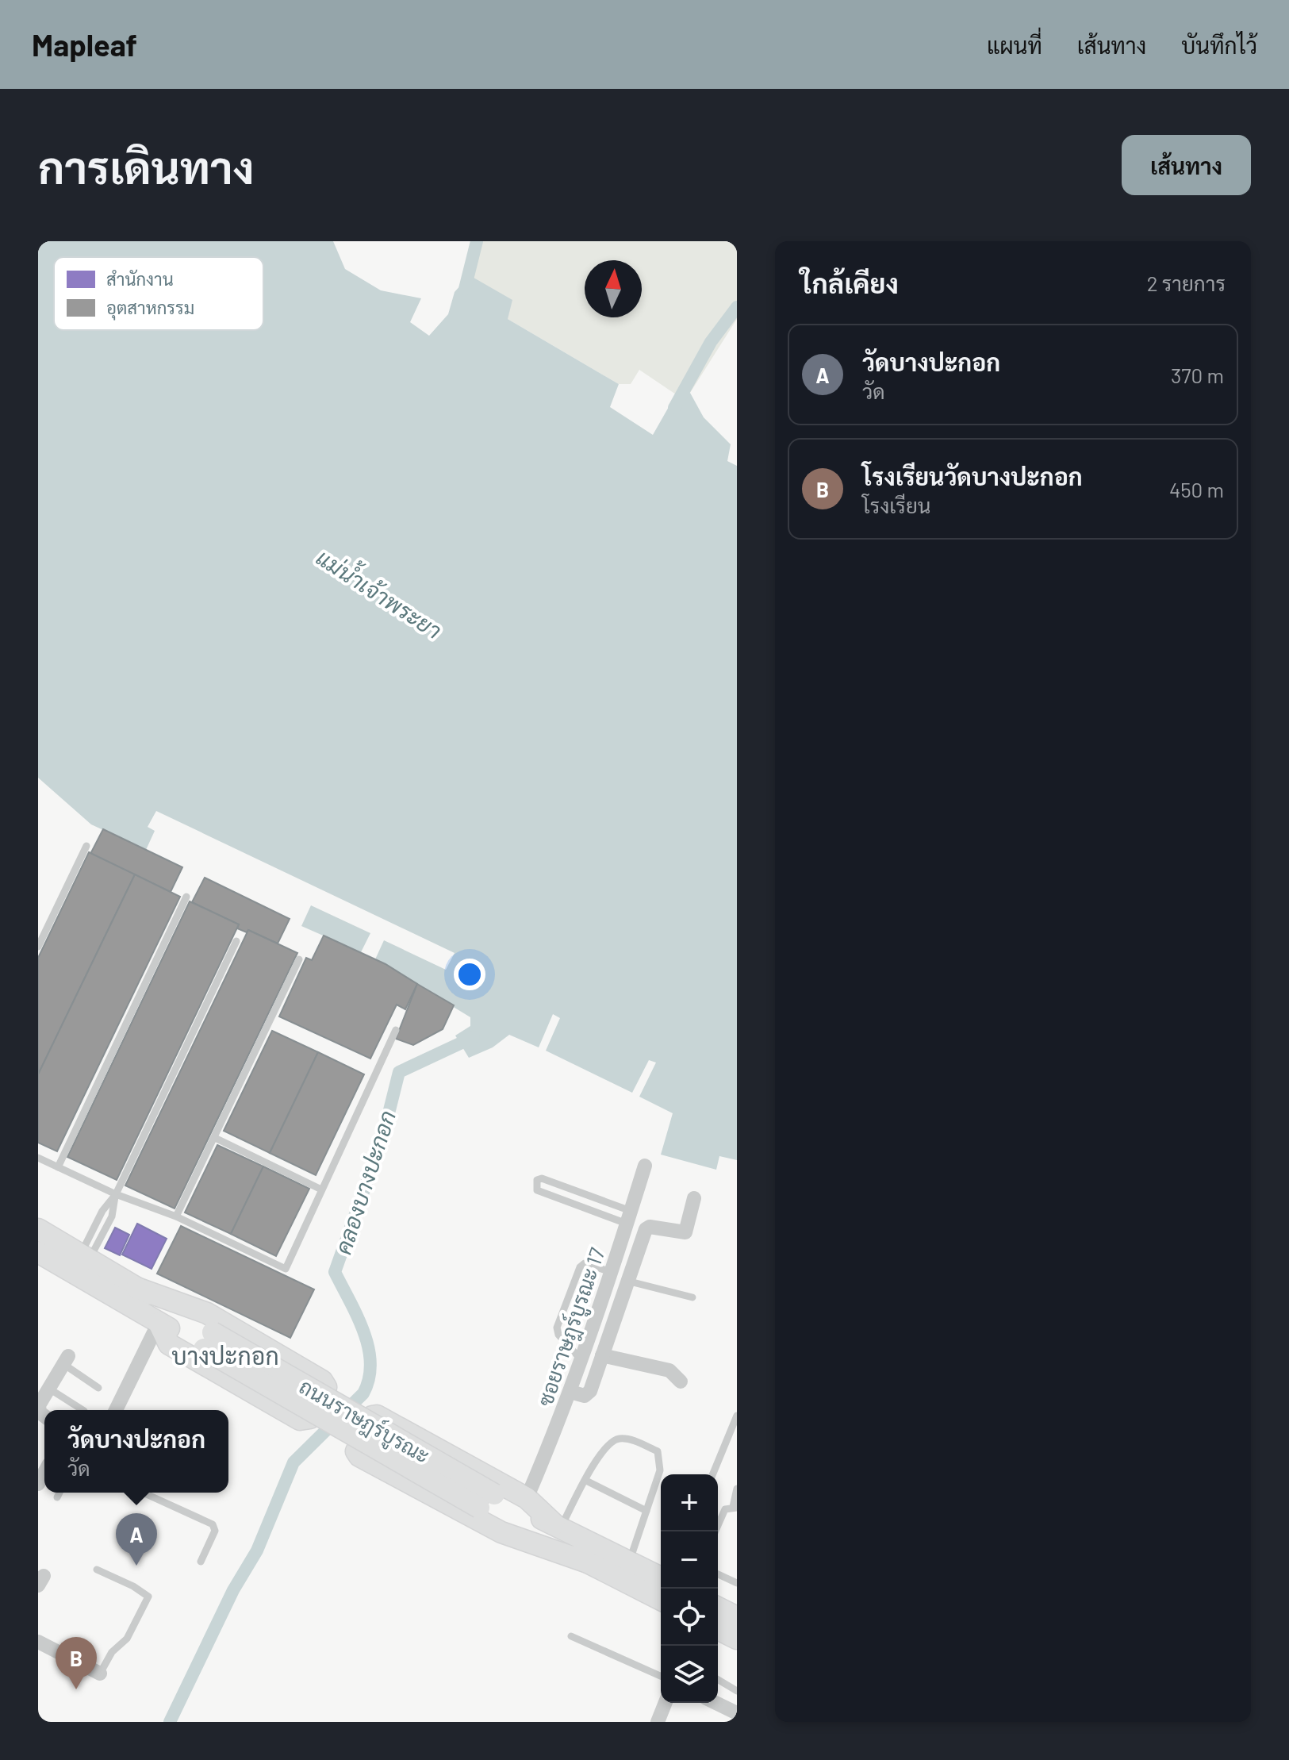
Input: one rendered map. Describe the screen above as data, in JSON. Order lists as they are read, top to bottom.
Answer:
{
  "streets": {
    "main road": ["ถนนราษฎร์บูรณะ"],
    "street": ["ซอยราษฎร์บูรณะ 17"]
  },
  "districts": ["บางปะกอก"],
  "water": ["แม่น้ำเจ้าพระยา", "คลองบางปะกอก"],
  "legend": ["สำนักงาน", "อุตสาหกรรม"],
  "north": "top",
  "page": {
    "header": "Mapleaf",
    "nav": ["แผนที่", "เส้นทาง", "บันทึกไว้"],
    "buttons": "เส้นทาง",
    "title": "การเดินทาง",
    "heading": ["ใกล้เคียง", "2 รายการ"],
    "list": [
      {
        "mark": "A",
        "name": "วัดบางปะกอก",
        "note": "วัด",
        "value": "370 m"
      },
      {
        "mark": "B",
        "name": "โรงเรียนวัดบางปะกอก",
        "note": "โรงเรียน",
        "value": "450 m"
      }
    ],
    "popup": ["วัดบางปะกอก", "วัด"],
    "map_buttons": ["+", "−"],
    "pins": ["A", "B"]
  }
}
